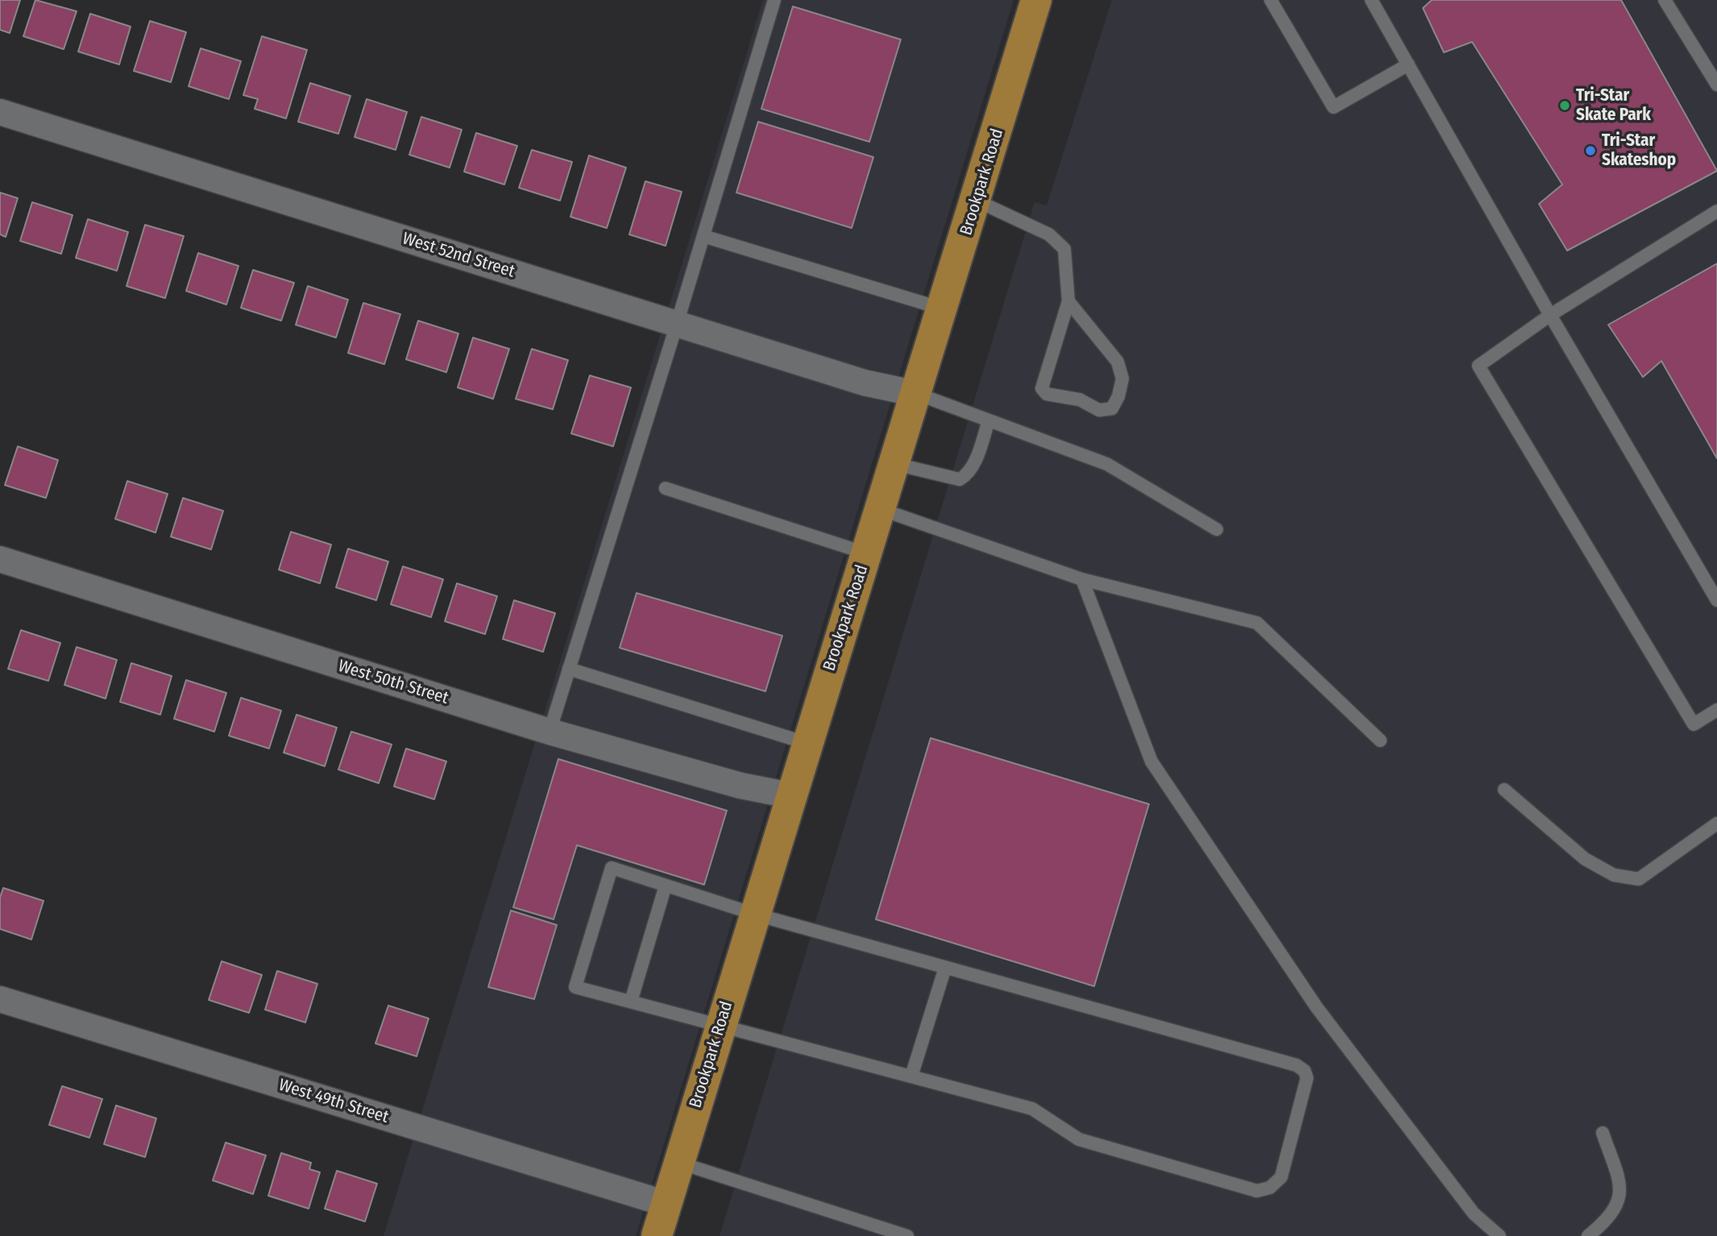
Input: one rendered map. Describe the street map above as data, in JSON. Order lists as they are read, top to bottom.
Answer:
{
  "streets": {
    "main road": ["Brookpark Road"],
    "street": ["West 52nd Street", "West 50th Street", "West 49th Street"]
  },
  "crossings": [
    ["Brookpark Road", "West 52nd Street"],
    ["Brookpark Road", "West 50th Street"],
    ["Brookpark Road", "West 49th Street"]
  ],
  "places": ["Tri-Star Skate Park", "Tri-Star Skateshop"]
}
